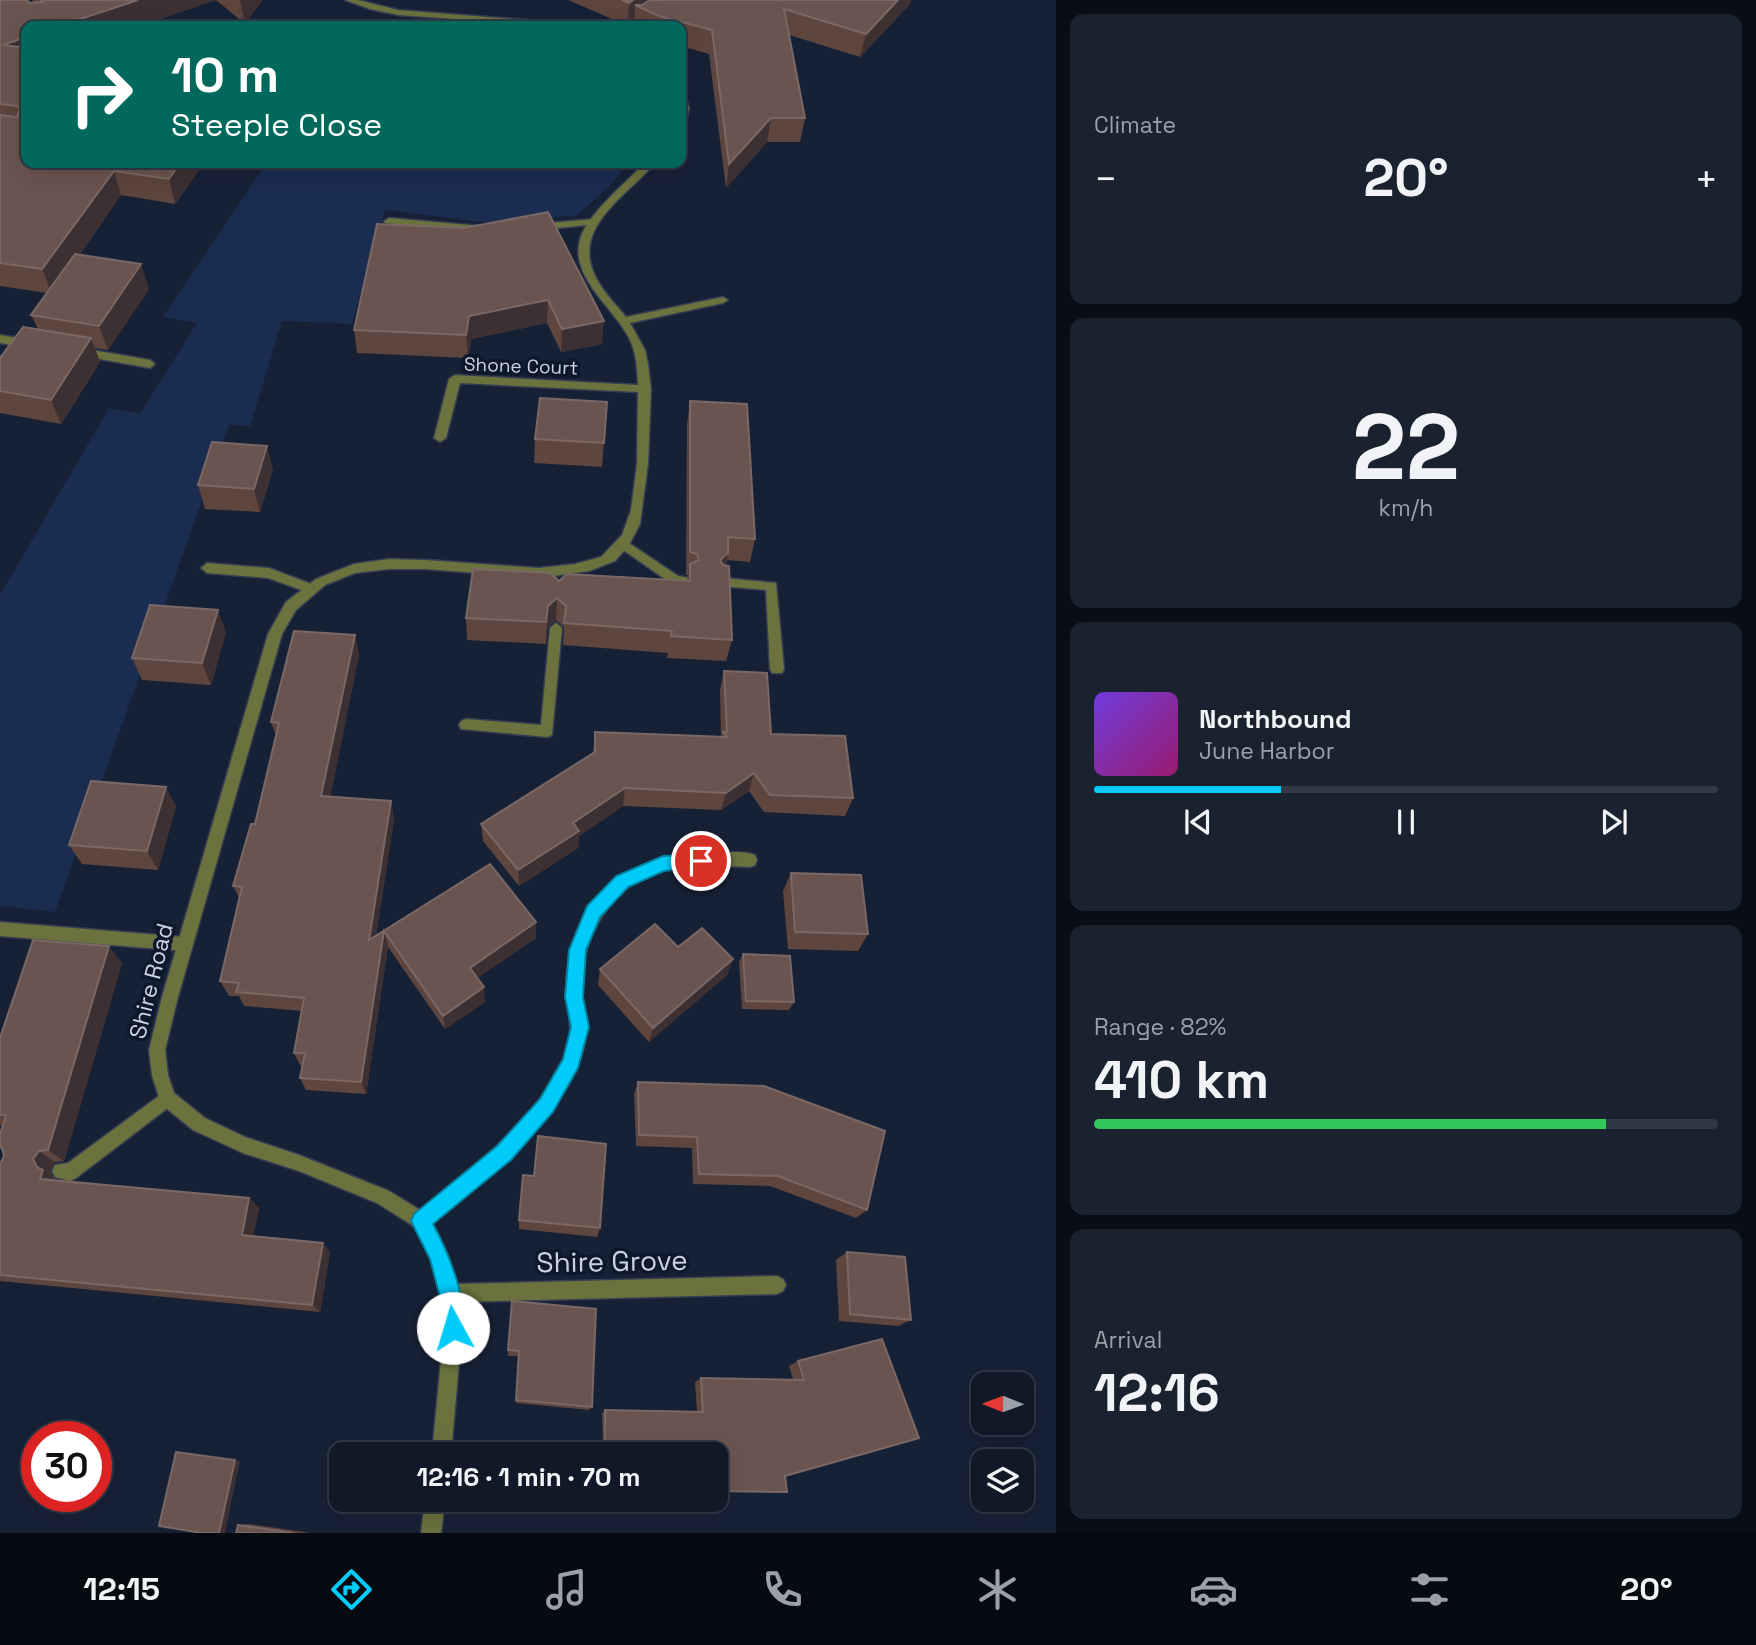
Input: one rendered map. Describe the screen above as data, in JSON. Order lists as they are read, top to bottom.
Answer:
{
  "streets": {
    "street": ["Shone Court", "Shire Road", "Shire Grove"]
  },
  "north": "left",
  "page": {
    "tile": [
      "Climate",
      ["22", "km/h"],
      ["Range · 82%", "410 km"],
      ["Arrival", "12:16"]
    ],
    "turn": ["10 m", "Steeple Close"],
    "heat": ["−", "20°", "+"],
    "song": ["Northbound", "June Harbor"],
    "limit": "30",
    "trip": "12:16 · 1 min · 70 m",
    "tabs": ["12:15", "20°"]
  }
}
